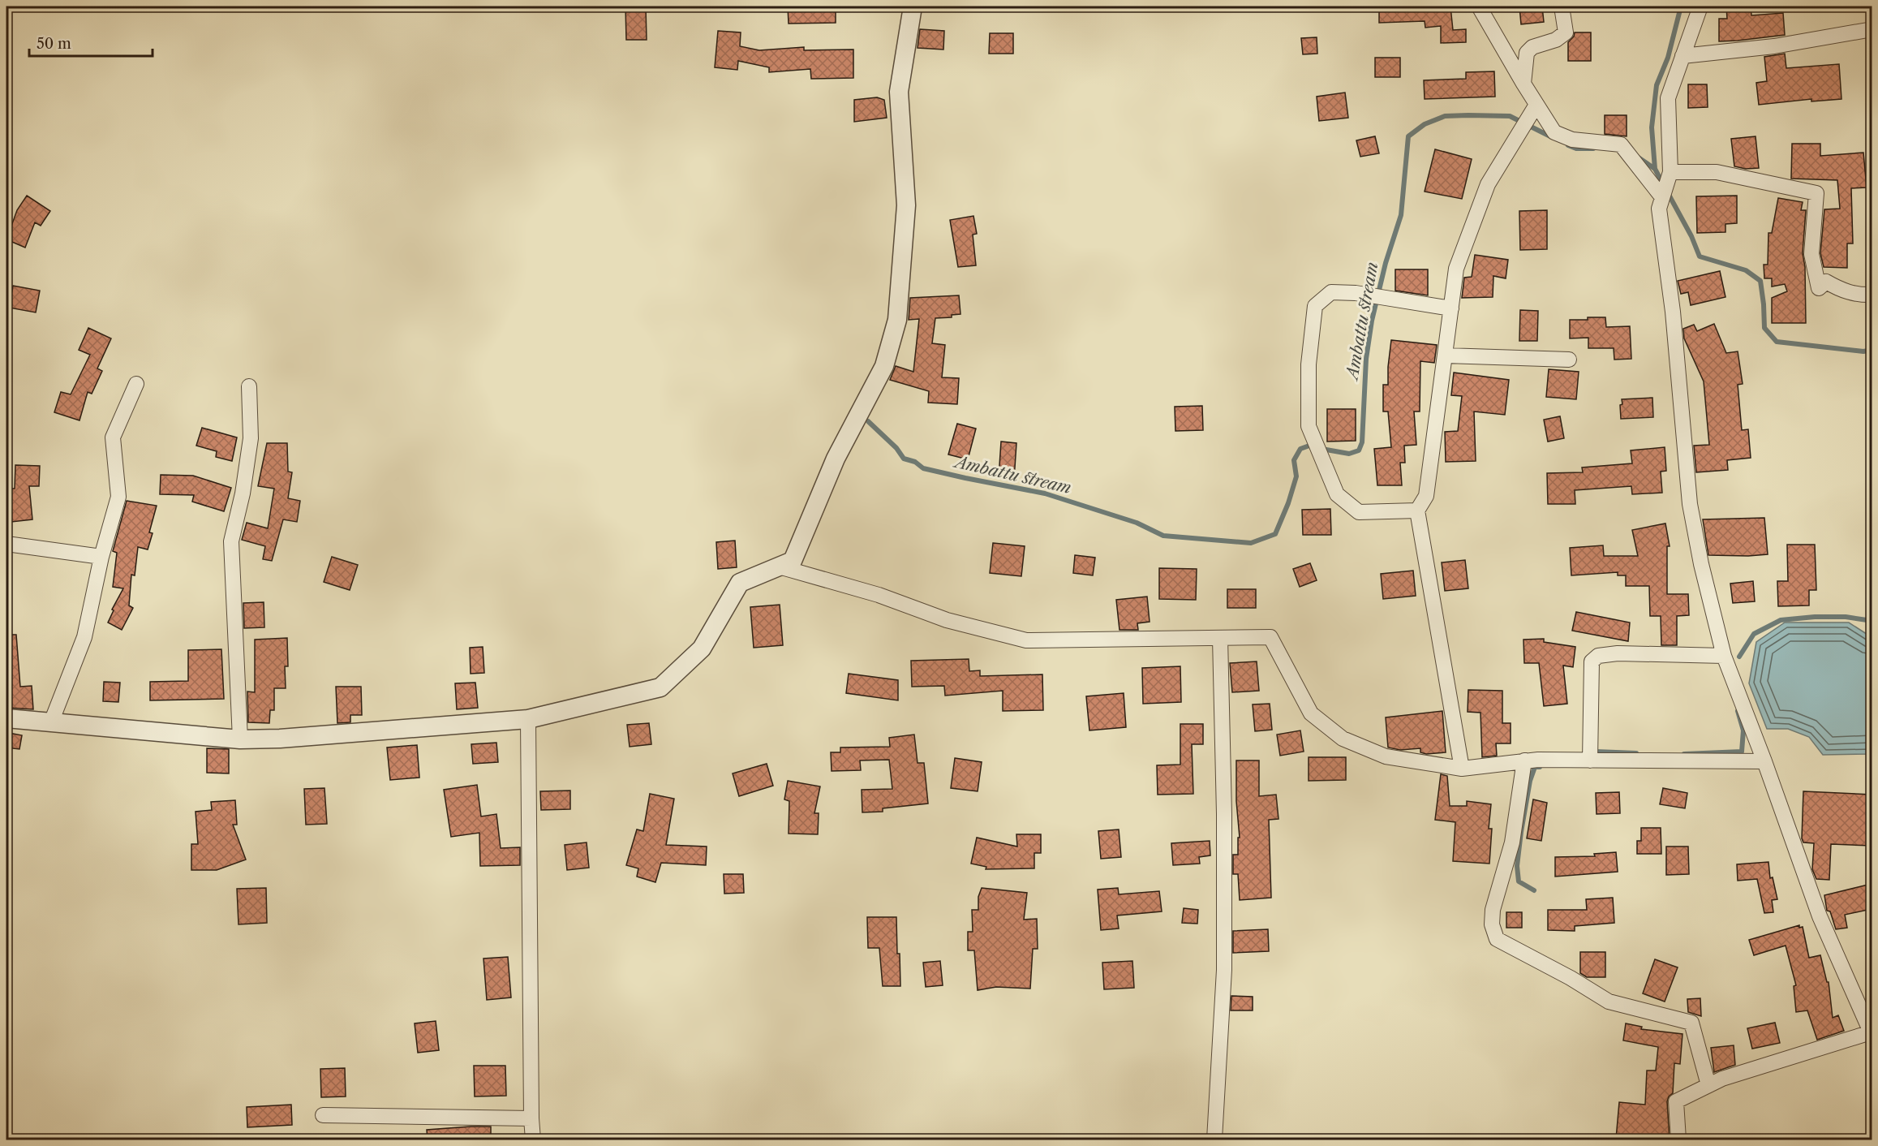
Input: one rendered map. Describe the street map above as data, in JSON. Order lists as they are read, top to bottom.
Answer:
{
  "water": ["Ambattu stream"],
  "scale_bar": "50 m"
}
